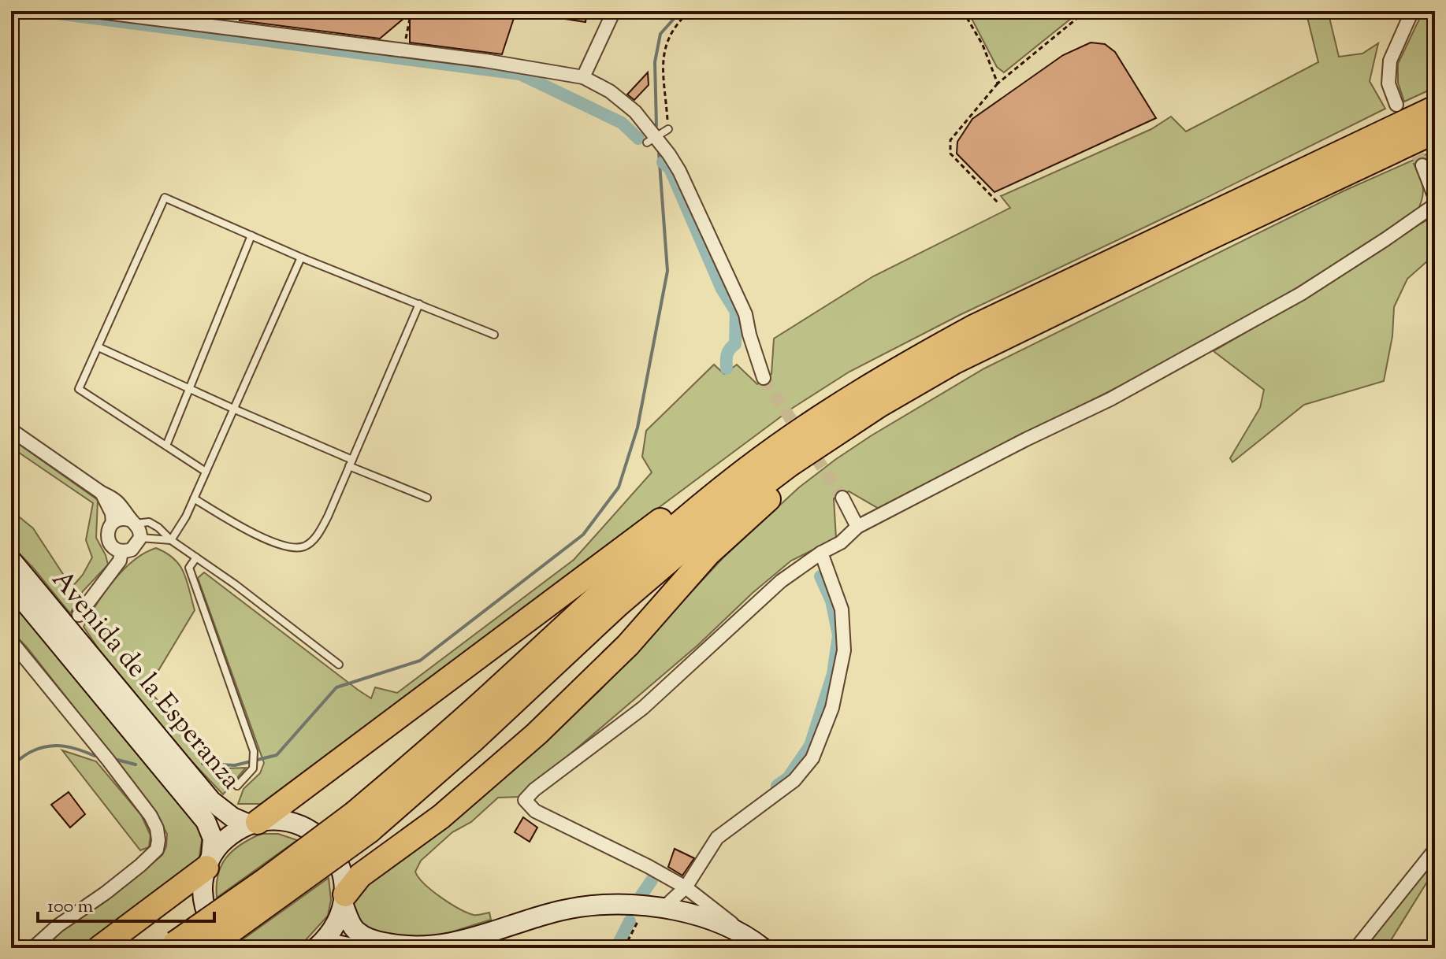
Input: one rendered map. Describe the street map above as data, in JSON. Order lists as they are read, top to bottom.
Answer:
{
  "streets": {
    "main road": ["Avenida de la Esperanza"]
  },
  "scale_bar": "100 m"
}
